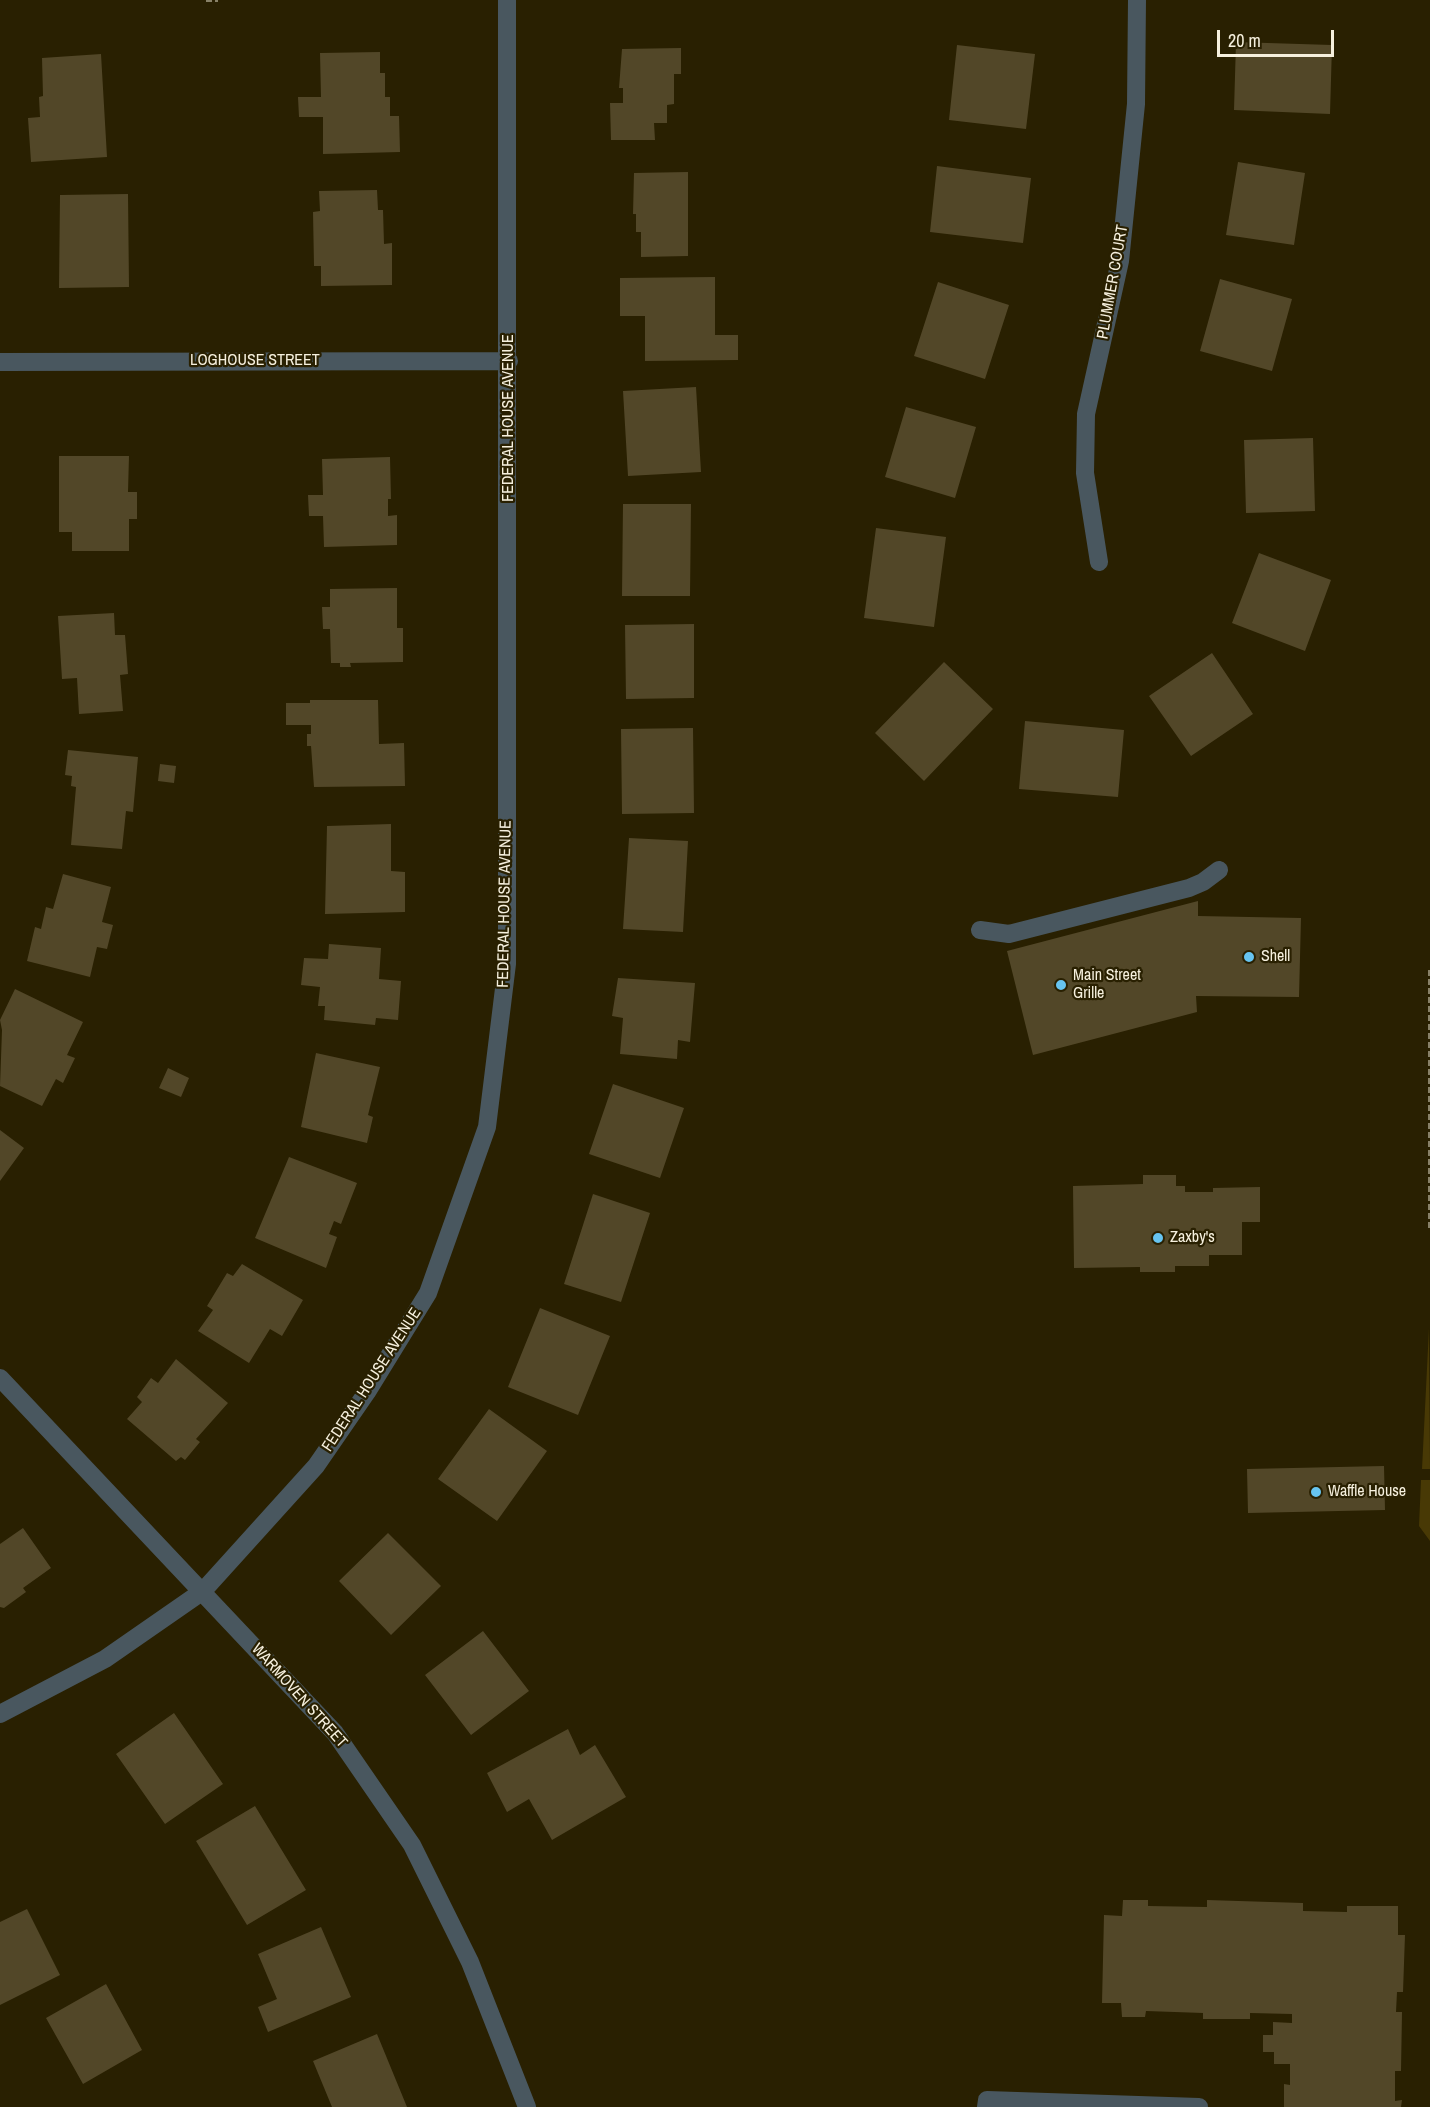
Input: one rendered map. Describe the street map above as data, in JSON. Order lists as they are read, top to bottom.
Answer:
{
  "streets": {
    "street": [
      "PLUMMER COURT",
      "LOGHOUSE STREET",
      "FEDERAL HOUSE AVENUE",
      "WARMOVEN STREET"
    ]
  },
  "crossings": [
    ["LOGHOUSE STREET", "FEDERAL HOUSE AVENUE"],
    ["FEDERAL HOUSE AVENUE", "WARMOVEN STREET"]
  ],
  "places": [
    "Shell",
    "Main Street Grille",
    "Zaxby's",
    "Waffle House"
  ],
  "scale_bar": "20 m"
}
